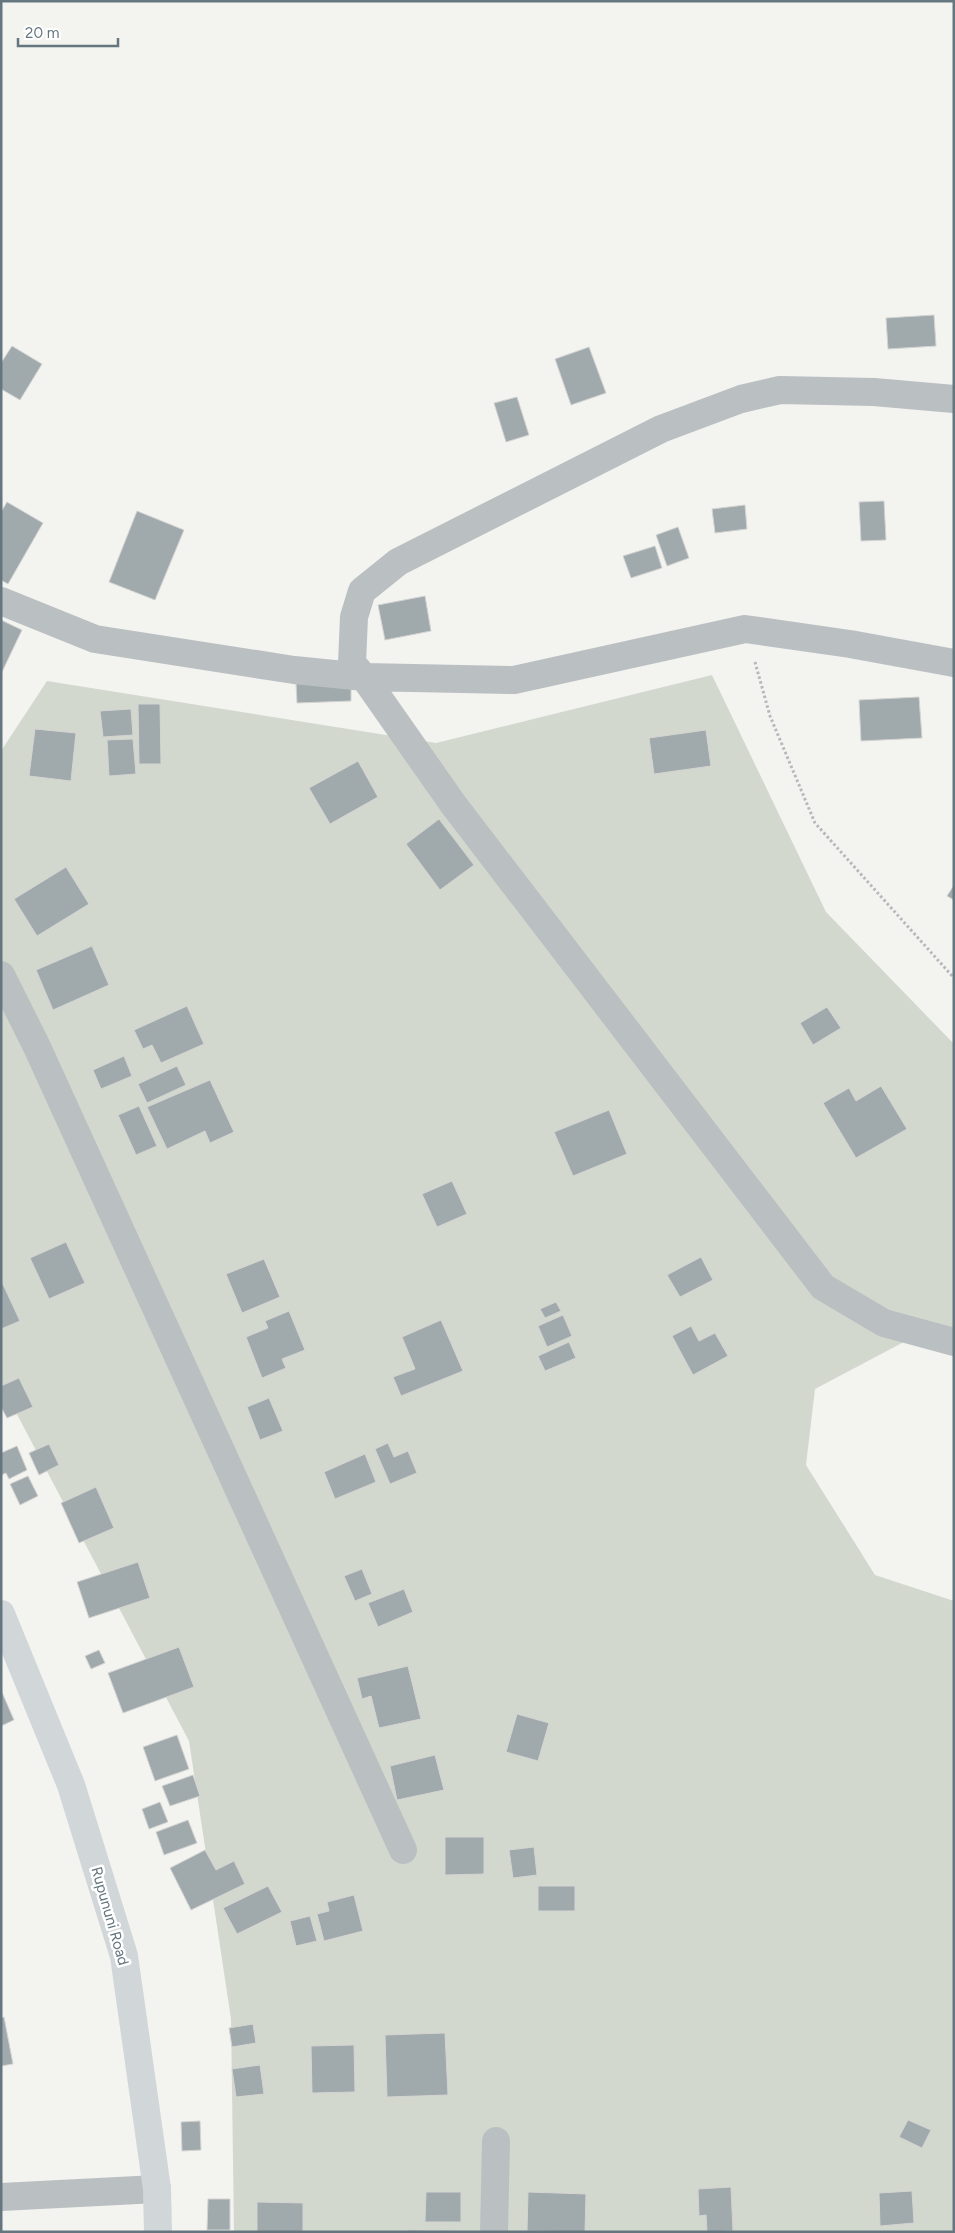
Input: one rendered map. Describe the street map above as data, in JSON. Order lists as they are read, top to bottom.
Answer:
{
  "streets": {
    "main road": ["Rupununi Road"]
  },
  "scale_bar": "20 m"
}
